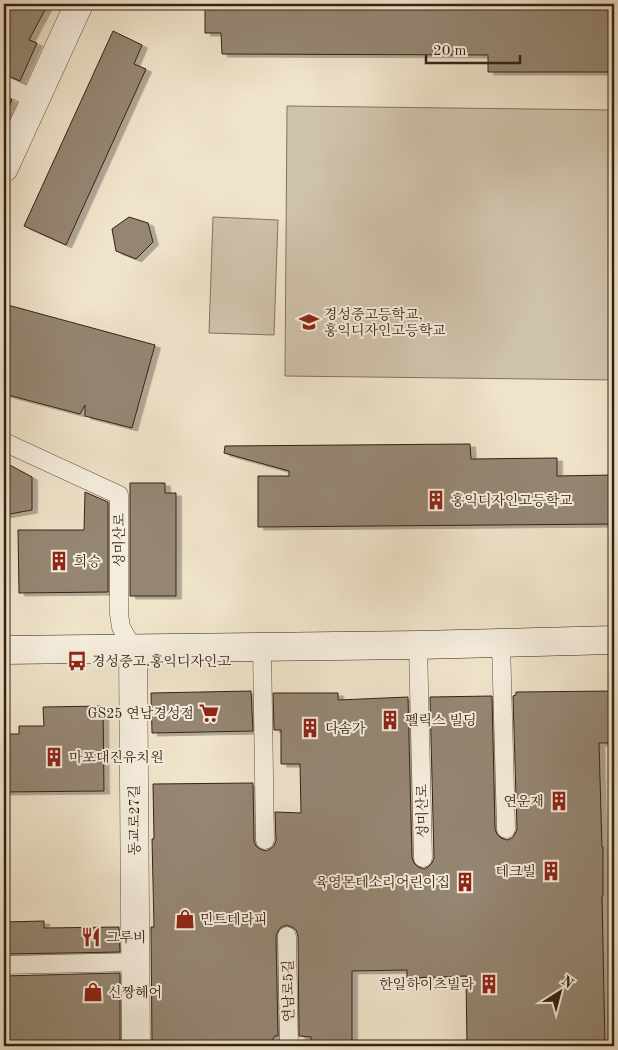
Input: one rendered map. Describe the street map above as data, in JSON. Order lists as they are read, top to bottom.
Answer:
{
  "streets": {
    "street": ["동교로27길"],
    "lane": ["성미산로", "연남로5길"]
  },
  "crossings": [
    ["성미산로", "동교로27길"]
  ],
  "places": {
    "school or university": ["경성중고등학교, 홍익디자인고등학교"],
    "building": [
      "홍익디자인고등학교",
      "희승",
      "펠릭스 빌딩",
      "다솜가",
      "마포대진유치원",
      "연운재",
      "테크빌",
      "육영몬테소리어린이집",
      "한일하이츠빌라"
    ],
    "bus stop": ["경성중고.홍익디자인고"],
    "supermarket": ["GS25 연남경성점"],
    "shop": ["민트테라피", "신짱헤어"],
    "restaurant": ["그루비"]
  },
  "scale_bar": "20 m",
  "north": "top right"
}
